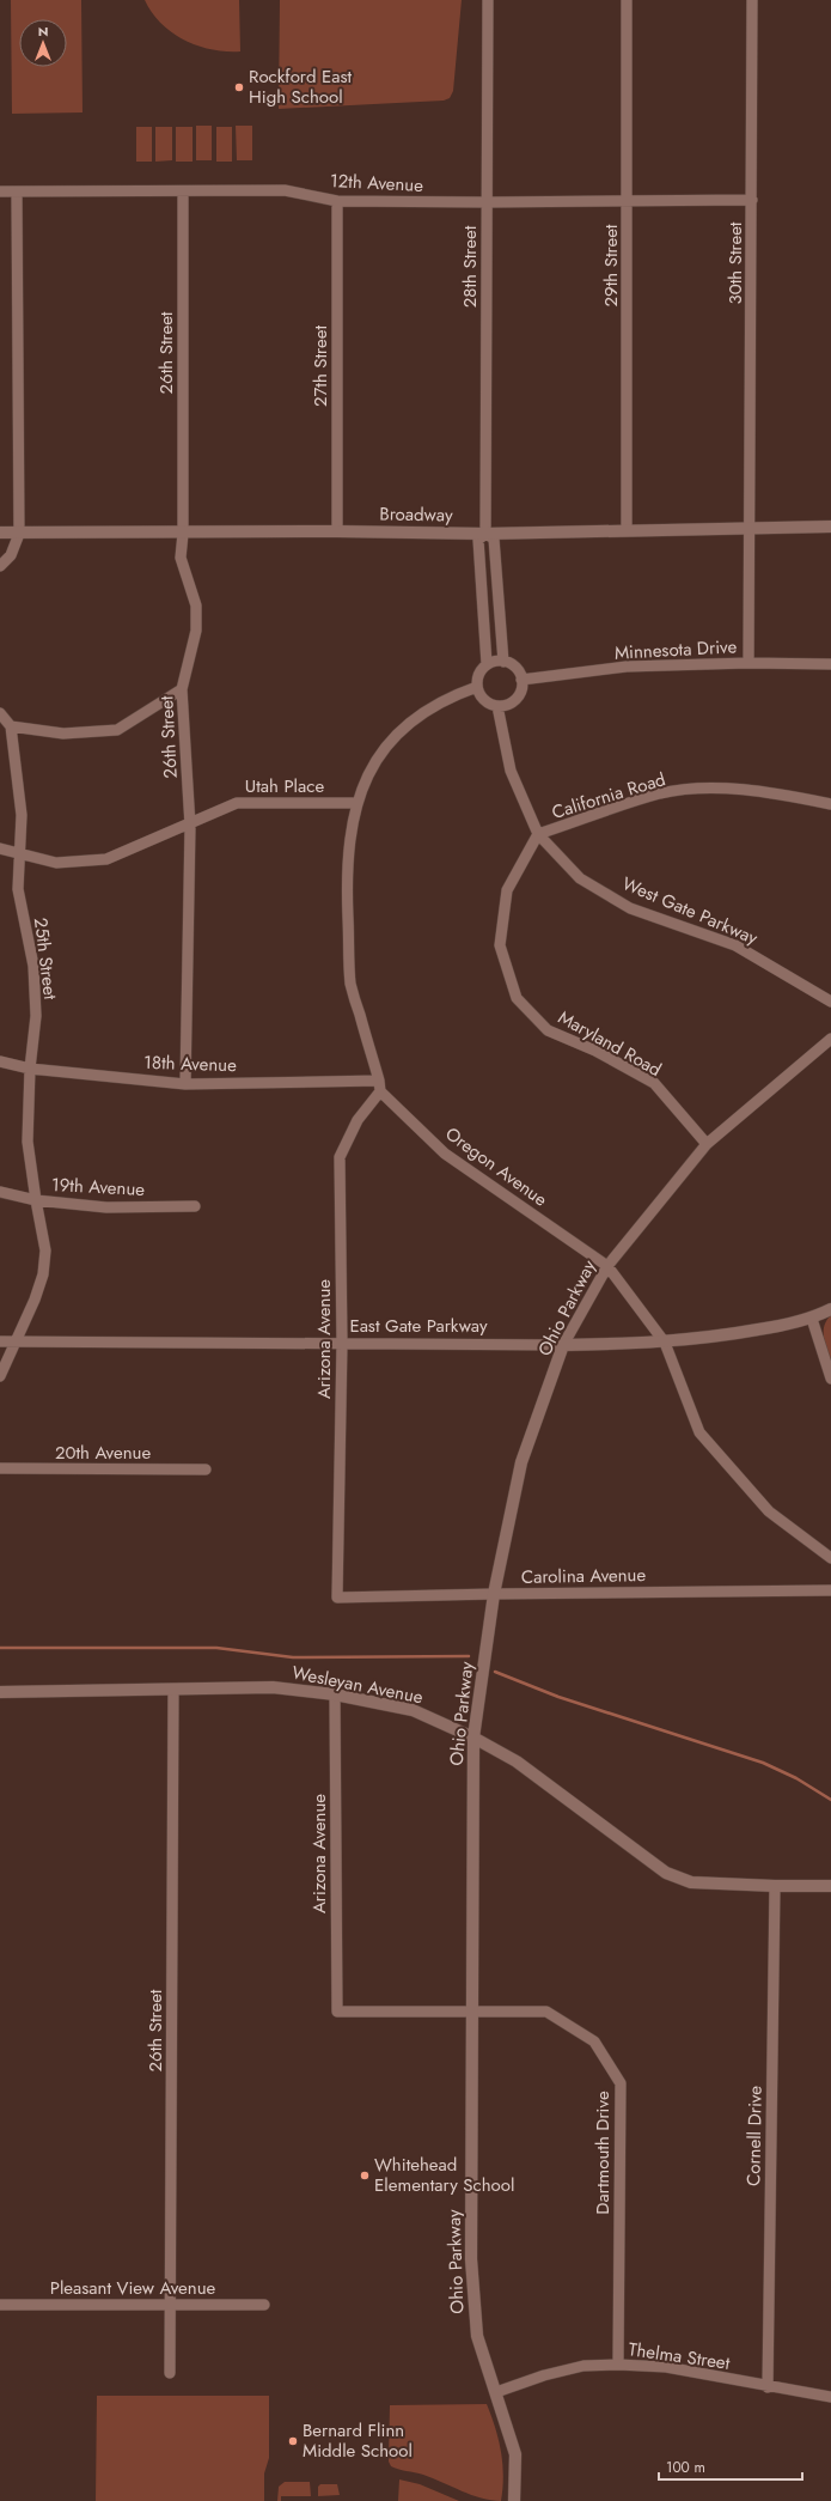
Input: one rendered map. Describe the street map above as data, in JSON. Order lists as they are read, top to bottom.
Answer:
{
  "streets": {
    "street": [
      "12th Avenue",
      "30th Street",
      "29th Street",
      "28th Street",
      "26th Street",
      "27th Street",
      "Broadway",
      "Minnesota Drive",
      "Utah Place",
      "California Road",
      "West Gate Parkway",
      "25th Street",
      "Maryland Road",
      "18th Avenue",
      "Oregon Avenue",
      "19th Avenue",
      "Ohio Parkway",
      "East Gate Parkway",
      "Arizona Avenue",
      "20th Avenue",
      "Carolina Avenue",
      "Wesleyan Avenue",
      "Cornell Drive",
      "Dartmouth Drive",
      "Pleasant View Avenue",
      "Thelma Street"
    ]
  },
  "crossings": [
    ["12th Avenue", "30th Street"],
    ["12th Avenue", "29th Street"],
    ["12th Avenue", "28th Street"],
    ["12th Avenue", "26th Street"],
    ["12th Avenue", "27th Street"],
    ["30th Street", "Broadway"],
    ["30th Street", "Minnesota Drive"],
    ["29th Street", "Broadway"],
    ["28th Street", "Broadway"],
    ["26th Street", "Broadway"],
    ["26th Street", "Utah Place"],
    ["26th Street", "18th Avenue"],
    ["26th Street", "Wesleyan Avenue"],
    ["26th Street", "Pleasant View Avenue"],
    ["27th Street", "Broadway"],
    ["Minnesota Drive", "West Gate Parkway"],
    ["Minnesota Drive", "Oregon Avenue"],
    ["Utah Place", "25th Street"],
    ["Utah Place", "Oregon Avenue"],
    ["California Road", "West Gate Parkway"],
    ["California Road", "Maryland Road"],
    ["West Gate Parkway", "Maryland Road"],
    ["West Gate Parkway", "Oregon Avenue"],
    ["25th Street", "18th Avenue"],
    ["25th Street", "19th Avenue"],
    ["25th Street", "East Gate Parkway"],
    ["Maryland Road", "Ohio Parkway"],
    ["18th Avenue", "Oregon Avenue"],
    ["18th Avenue", "Arizona Avenue"],
    ["Oregon Avenue", "Ohio Parkway"],
    ["Oregon Avenue", "East Gate Parkway"],
    ["Oregon Avenue", "Arizona Avenue"],
    ["Ohio Parkway", "East Gate Parkway"],
    ["Ohio Parkway", "Carolina Avenue"],
    ["Ohio Parkway", "Wesleyan Avenue"],
    ["Ohio Parkway", "Dartmouth Drive"],
    ["Ohio Parkway", "Thelma Street"],
    ["East Gate Parkway", "Arizona Avenue"],
    ["Arizona Avenue", "Carolina Avenue"],
    ["Arizona Avenue", "Wesleyan Avenue"],
    ["Arizona Avenue", "Dartmouth Drive"],
    ["Wesleyan Avenue", "Cornell Drive"],
    ["Cornell Drive", "Thelma Street"],
    ["Dartmouth Drive", "Thelma Street"]
  ],
  "places": ["Rockford East High School", "Whitehead Elementary School", "Bernard Flinn Middle School"],
  "scale_bar": "100 m",
  "north": "top"
}
